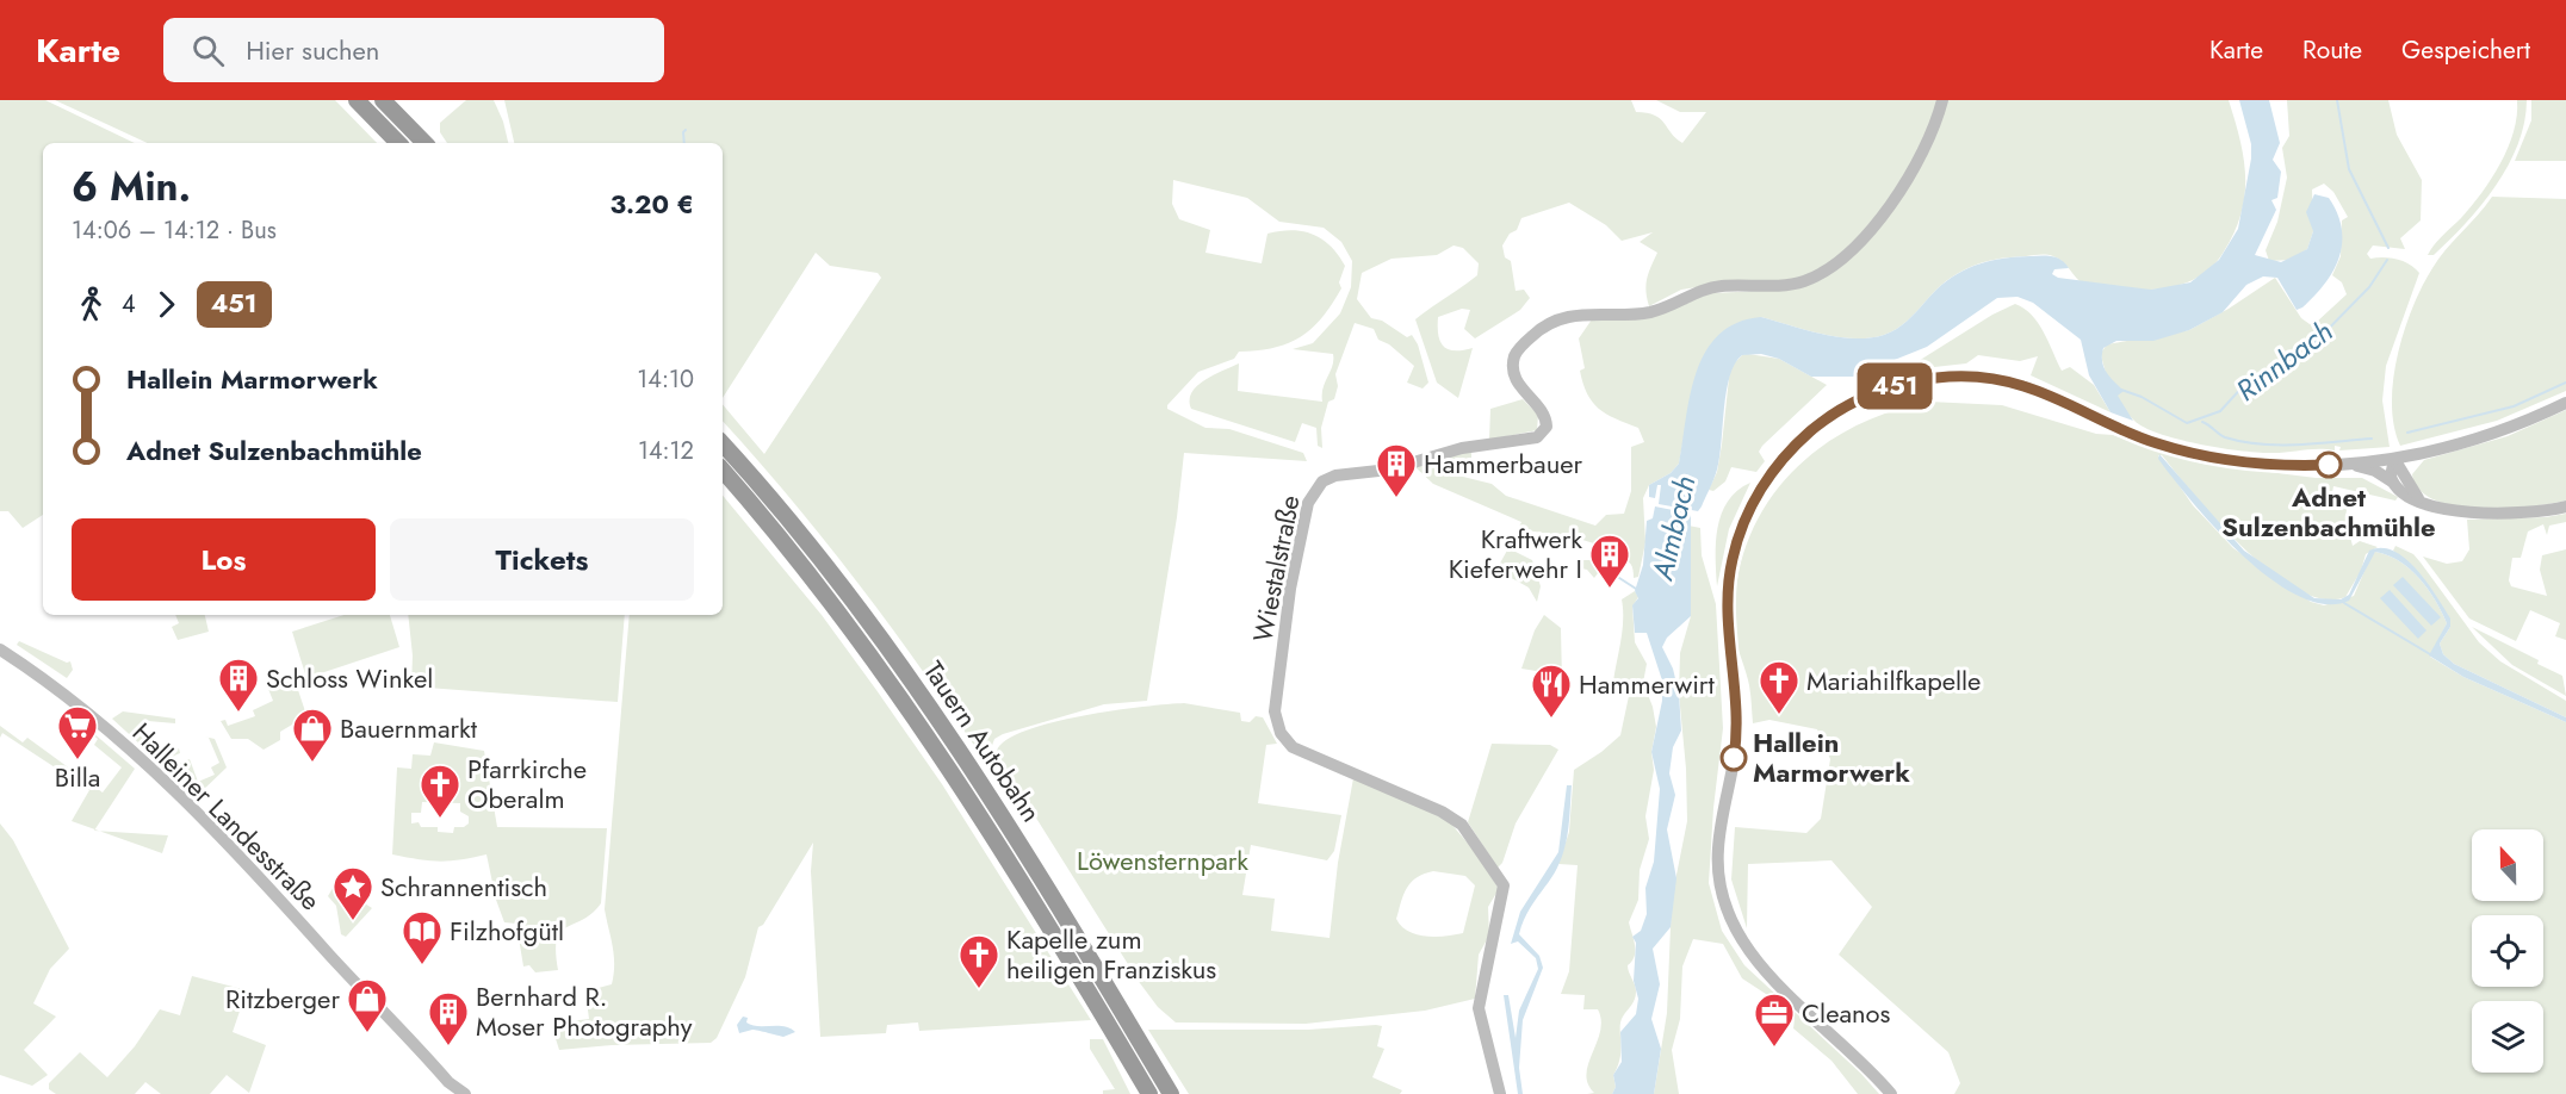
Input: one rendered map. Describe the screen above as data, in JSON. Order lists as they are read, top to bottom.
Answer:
{
  "streets": {
    "highway": ["Tauern Autobahn"],
    "main road": ["Wiestalstraße", "Halleiner Landesstraße"]
  },
  "water": ["Rinnbach", "Almbach"],
  "parks": ["Löwensternpark"],
  "places": {
    "other": ["Adnet Sulzenbachmühle", "Hallein Marmorwerk"],
    "building": [
      "Hammerbauer",
      "Kraftwerk Kieferwehr I",
      "Schloss Winkel",
      "Bernhard R. Moser Photography"
    ],
    "church": ["Mariahilfkapelle", "Pfarrkirche Oberalm", "Kapelle zum heiligen Franziskus"],
    "restaurant": ["Hammerwirt"],
    "supermarket": ["Billa"],
    "shop": ["Bauernmarkt", "Ritzberger"],
    "place": ["Schrannentisch"],
    "library": ["Filzhofgütl"],
    "office": ["Cleanos"]
  },
  "lines": ["bus line 451"],
  "north": "top",
  "page": {
    "header": "Karte",
    "search": "Hier suchen",
    "nav": ["Karte", "Route", "Gespeichert"],
    "on_map": "451",
    "heading": ["6 Min.", "14:06 – 14:12 · Bus", "3.20 €"],
    "legs": ["4", "451"],
    "list": [
      {
        "name": "Hallein Marmorwerk",
        "value": "14:10"
      },
      {
        "name": "Adnet Sulzenbachmühle",
        "value": "14:12"
      }
    ],
    "buttons": ["Los", "Tickets"]
  }
}
